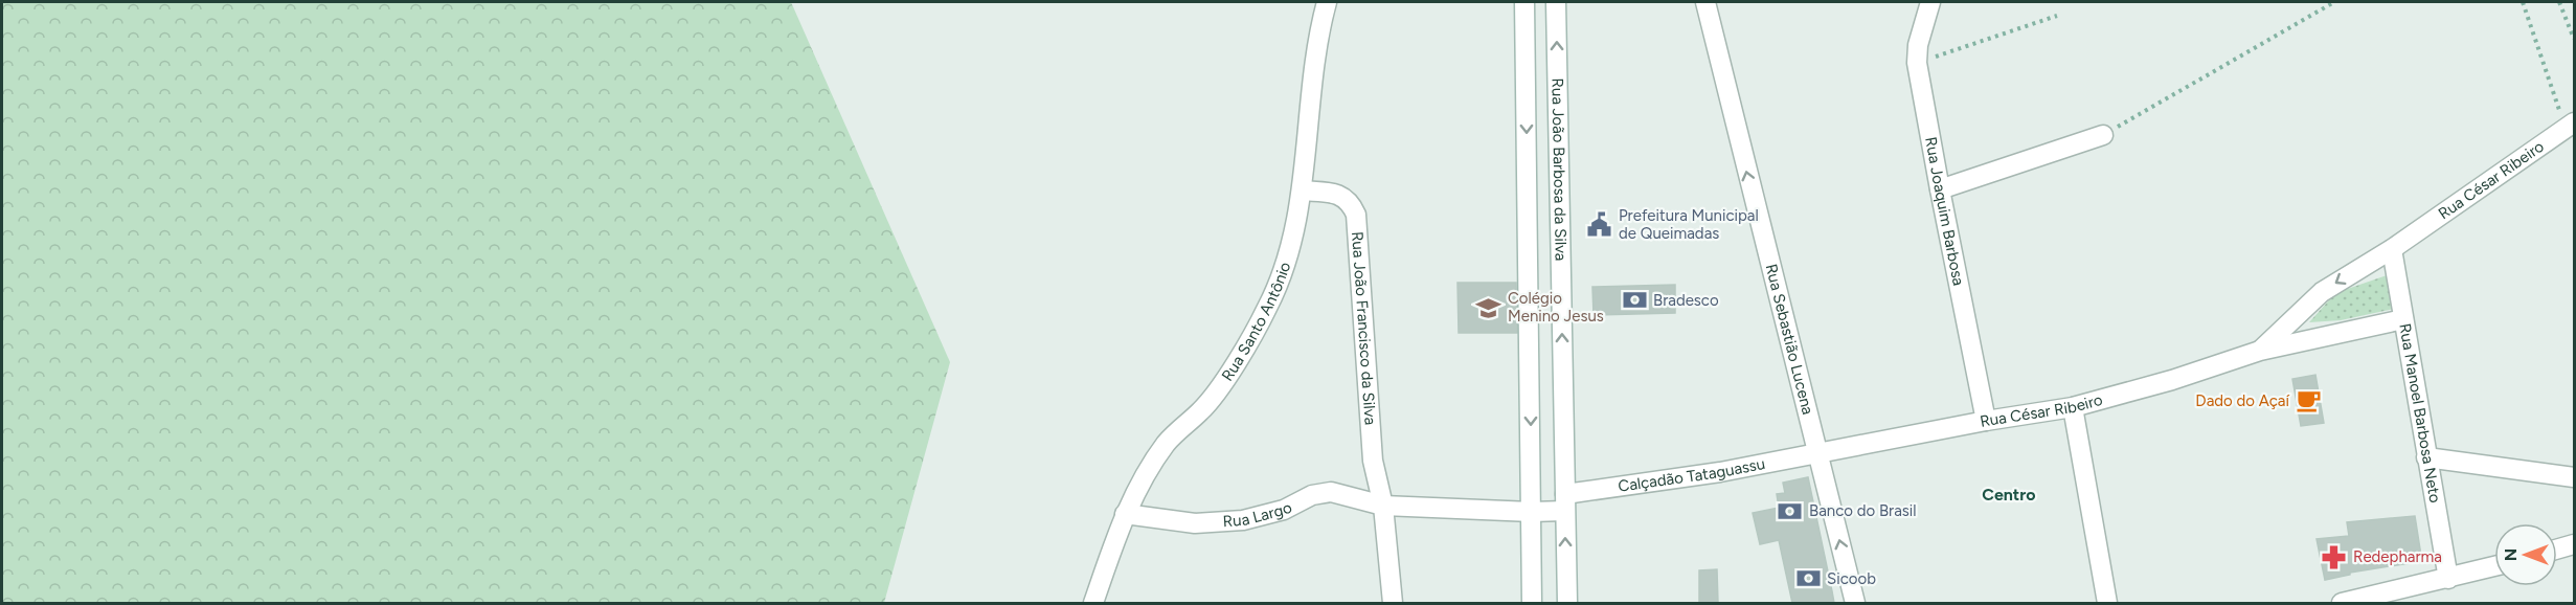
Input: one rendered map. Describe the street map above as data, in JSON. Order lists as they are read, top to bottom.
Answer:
{
  "streets": {
    "street": [
      "Rua João Barbosa da Silva",
      "Rua César Ribeiro",
      "Rua Joaquim Barbosa",
      "Rua Santo Antônio",
      "Rua João Francisco da Silva",
      "Rua Sebastião Lucena",
      "Rua Manoel Barbosa Neto",
      "Calçadão Tataguassu",
      "Rua Largo"
    ]
  },
  "crossings": [
    ["Rua João Barbosa da Silva", "Calçadão Tataguassu"],
    ["Rua João Barbosa da Silva", "Rua Largo"],
    ["Rua César Ribeiro", "Rua Joaquim Barbosa"],
    ["Rua César Ribeiro", "Rua Sebastião Lucena"],
    ["Rua César Ribeiro", "Rua Manoel Barbosa Neto"],
    ["Rua César Ribeiro", "Calçadão Tataguassu"],
    ["Rua Santo Antônio", "Rua João Francisco da Silva"],
    ["Rua Santo Antônio", "Rua Largo"],
    ["Rua João Francisco da Silva", "Rua Largo"],
    ["Rua Sebastião Lucena", "Calçadão Tataguassu"],
    ["Calçadão Tataguassu", "Rua Largo"]
  ],
  "one_way": ["Rua Sebastião Lucena"],
  "districts": ["Centro"],
  "places": {
    "public building": ["Prefeitura Municipal de Queimadas"],
    "bank": ["Bradesco", "Banco do Brasil", "Sicoob"],
    "school or university": ["Colégio Menino Jesus"],
    "cafe": ["Dado do Açaí"],
    "pharmacy": ["Redepharma"]
  },
  "north": "left"
}
